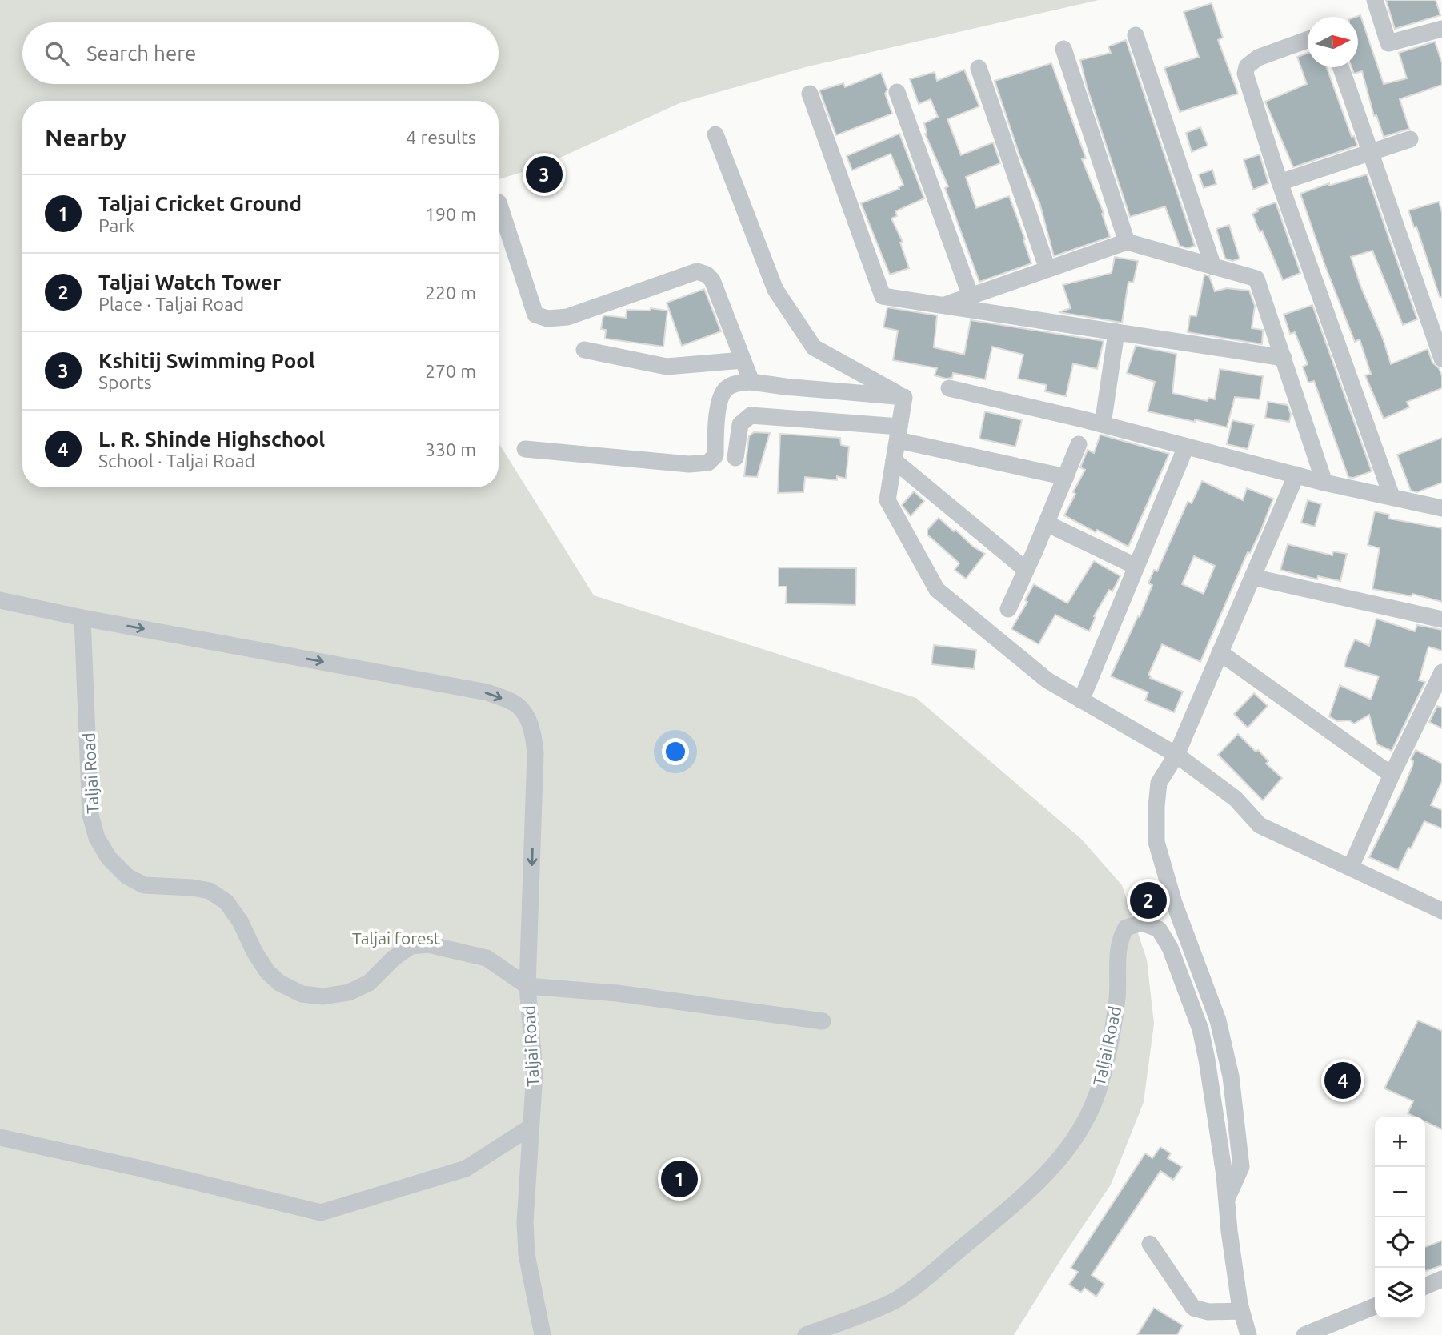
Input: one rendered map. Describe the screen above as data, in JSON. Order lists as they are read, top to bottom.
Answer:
{
  "streets": {
    "street": ["Taljai Road"]
  },
  "parks": ["Taljai forest"],
  "north": "right",
  "page": {
    "search": "Search here",
    "heading": ["Nearby", "4 results"],
    "pins": [
      "3",
      "2",
      "4",
      "1"
    ],
    "list": [
      {
        "mark": "1",
        "name": "Taljai Cricket Ground",
        "note": "Park",
        "value": "190 m"
      },
      {
        "mark": "2",
        "name": "Taljai Watch Tower",
        "note": "Place · Taljai Road",
        "value": "220 m"
      },
      {
        "mark": "3",
        "name": "Kshitij Swimming Pool",
        "note": "Sports",
        "value": "270 m"
      },
      {
        "mark": "4",
        "name": "L. R. Shinde Highschool",
        "note": "School · Taljai Road",
        "value": "330 m"
      }
    ],
    "map_buttons": ["+", "−"]
  }
}
